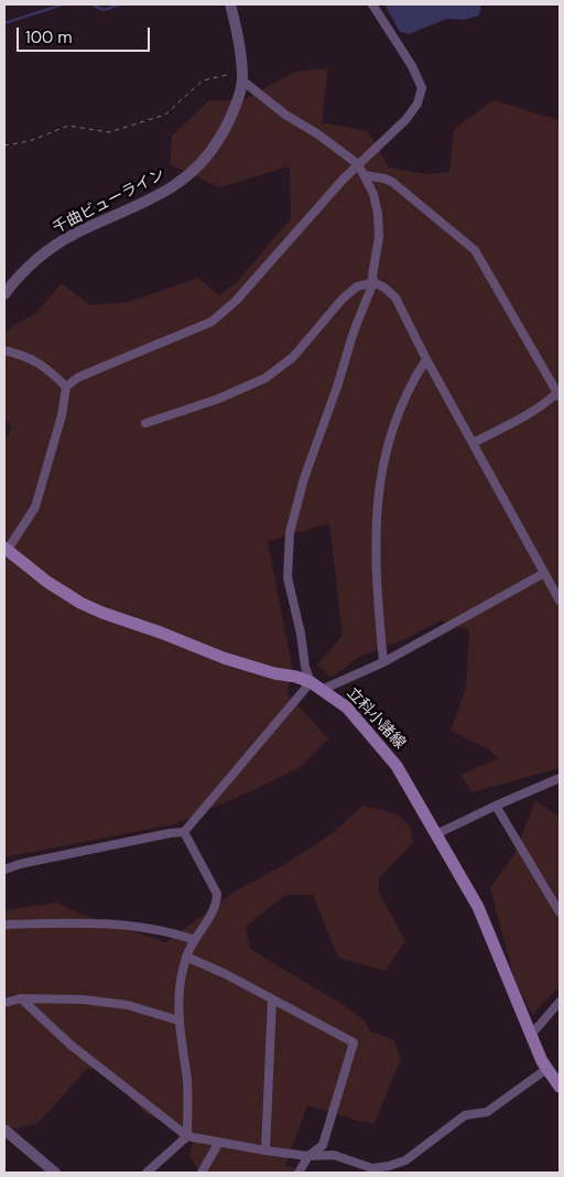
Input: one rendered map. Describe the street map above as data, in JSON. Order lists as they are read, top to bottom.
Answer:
{
  "streets": {
    "main road": ["立科小諸線"],
    "street": ["千曲ビューライン"]
  },
  "scale_bar": "100 m"
}
